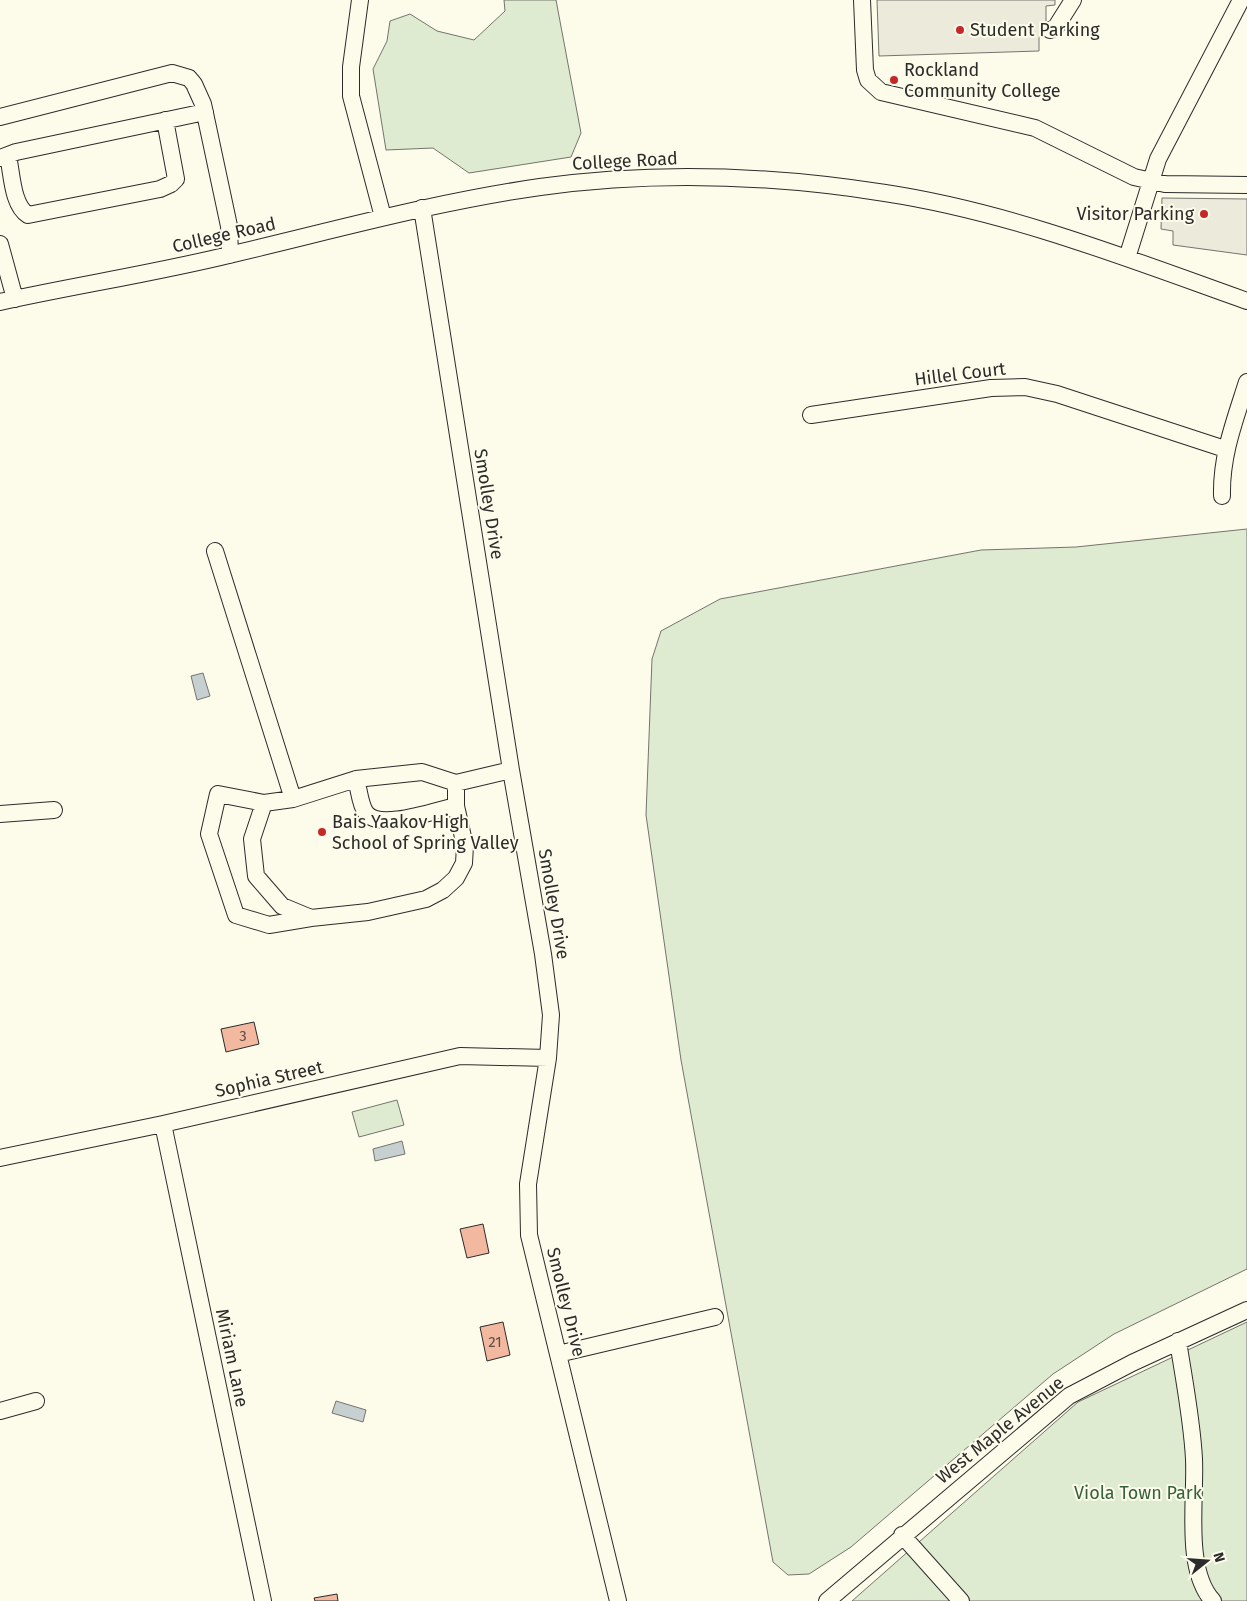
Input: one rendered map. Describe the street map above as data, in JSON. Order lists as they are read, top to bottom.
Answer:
{
  "streets": {
    "street": [
      "College Road",
      "Hillel Court",
      "Smolley Drive",
      "Sophia Street",
      "Miriam Lane",
      "West Maple Avenue"
    ]
  },
  "crossings": [
    ["College Road", "Smolley Drive"],
    ["Smolley Drive", "Sophia Street"],
    ["Sophia Street", "Miriam Lane"]
  ],
  "parks": ["Viola Town Park"],
  "places": [
    "Student Parking",
    "Rockland Community College",
    "Visitor Parking",
    "Bais Yaakov High School of Spring Valley"
  ],
  "house_numbers": ["3", "21"],
  "north": "right"
}
